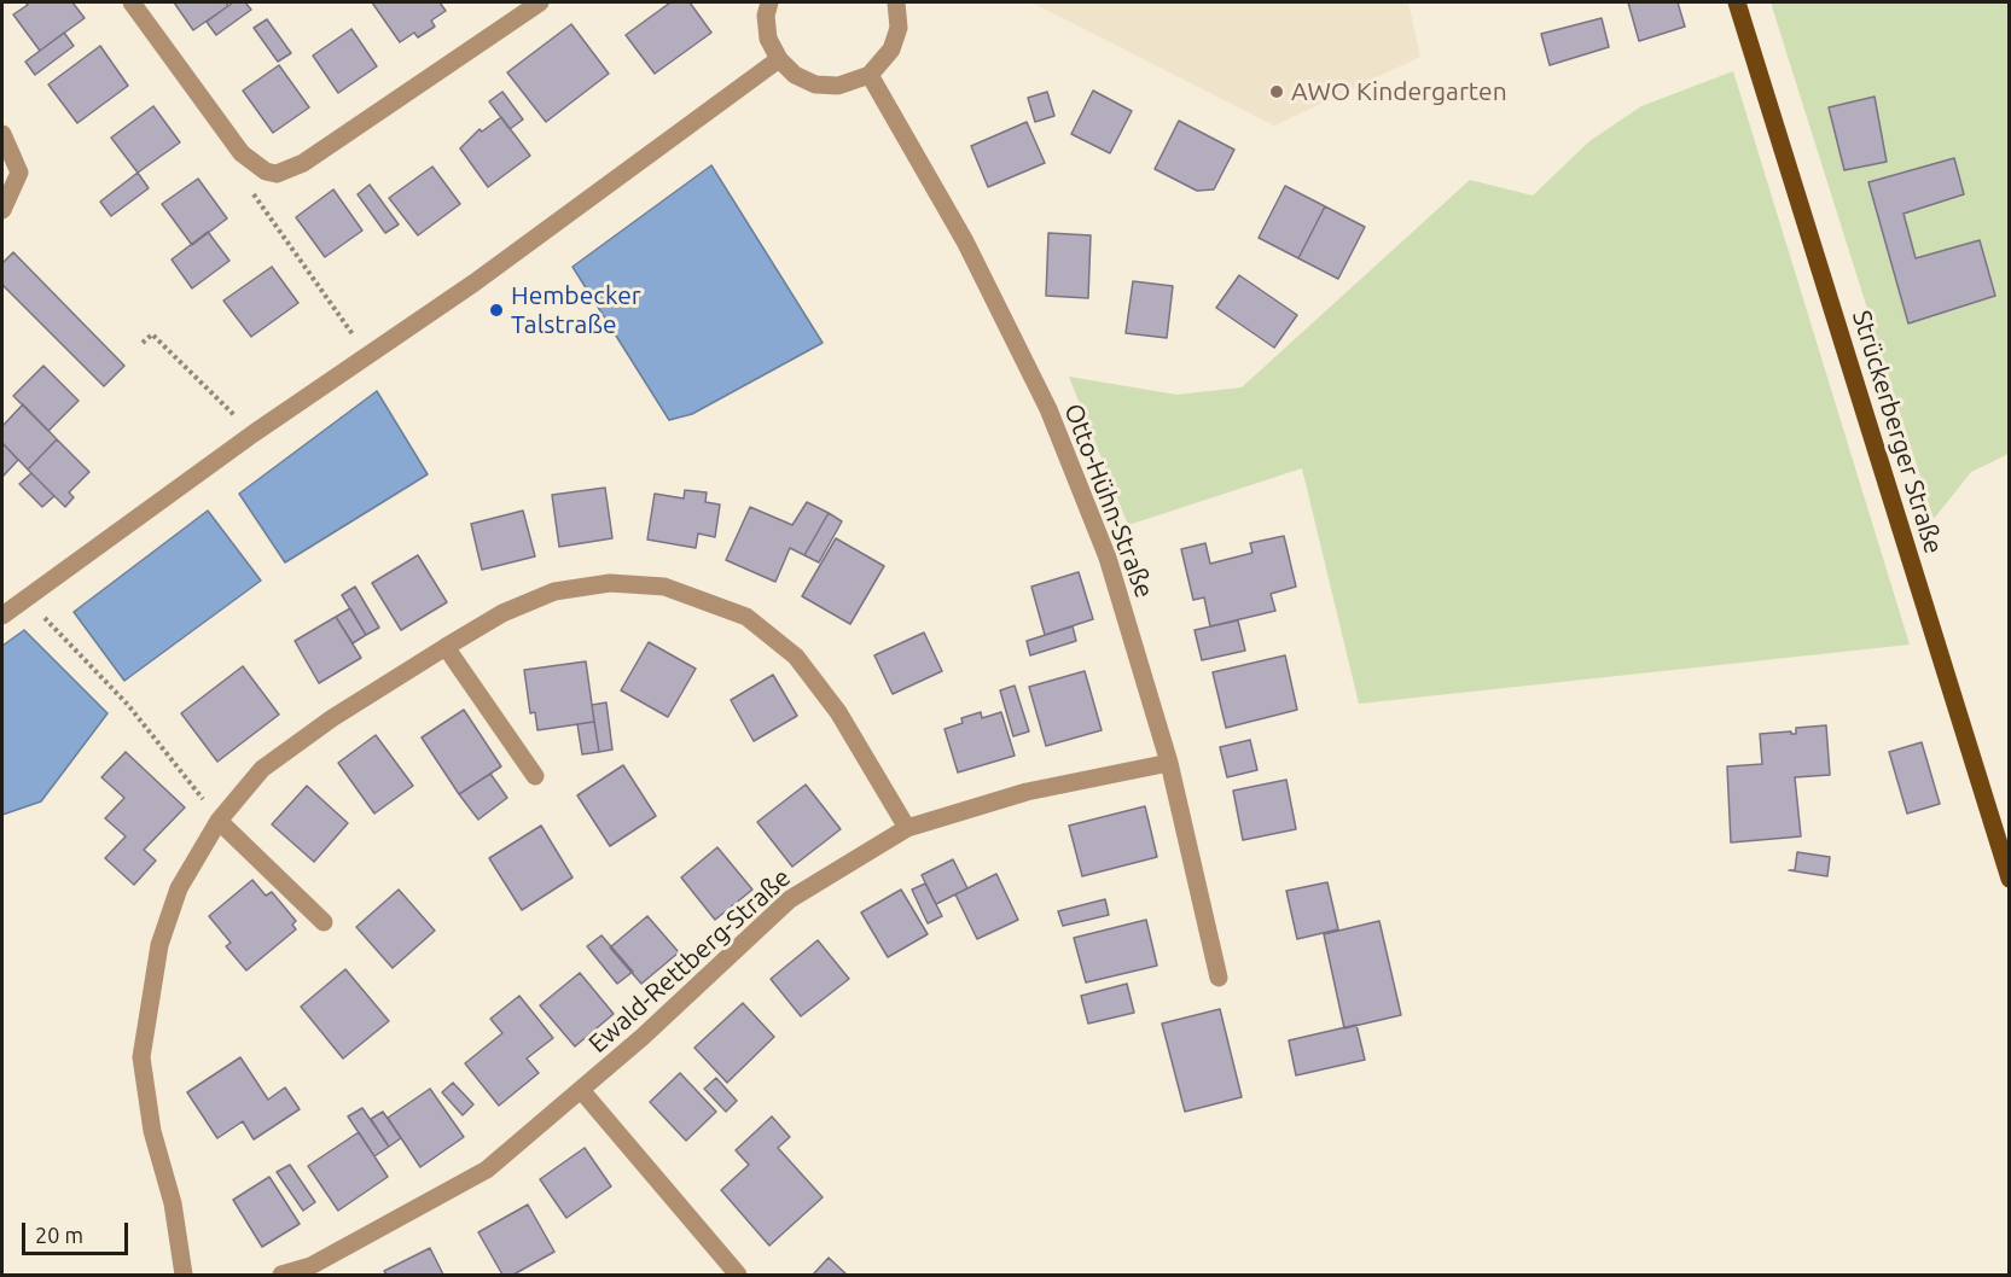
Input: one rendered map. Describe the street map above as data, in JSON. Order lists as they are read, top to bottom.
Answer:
{
  "streets": {
    "main road": ["Strückerberger Straße"],
    "street": ["Otto-Hühn-Straße", "Ewald-Rettberg-Straße"]
  },
  "crossings": [
    ["Otto-Hühn-Straße", "Ewald-Rettberg-Straße"]
  ],
  "places": ["AWO Kindergarten", "Hembecker Talstraße"],
  "scale_bar": "20 m"
}
